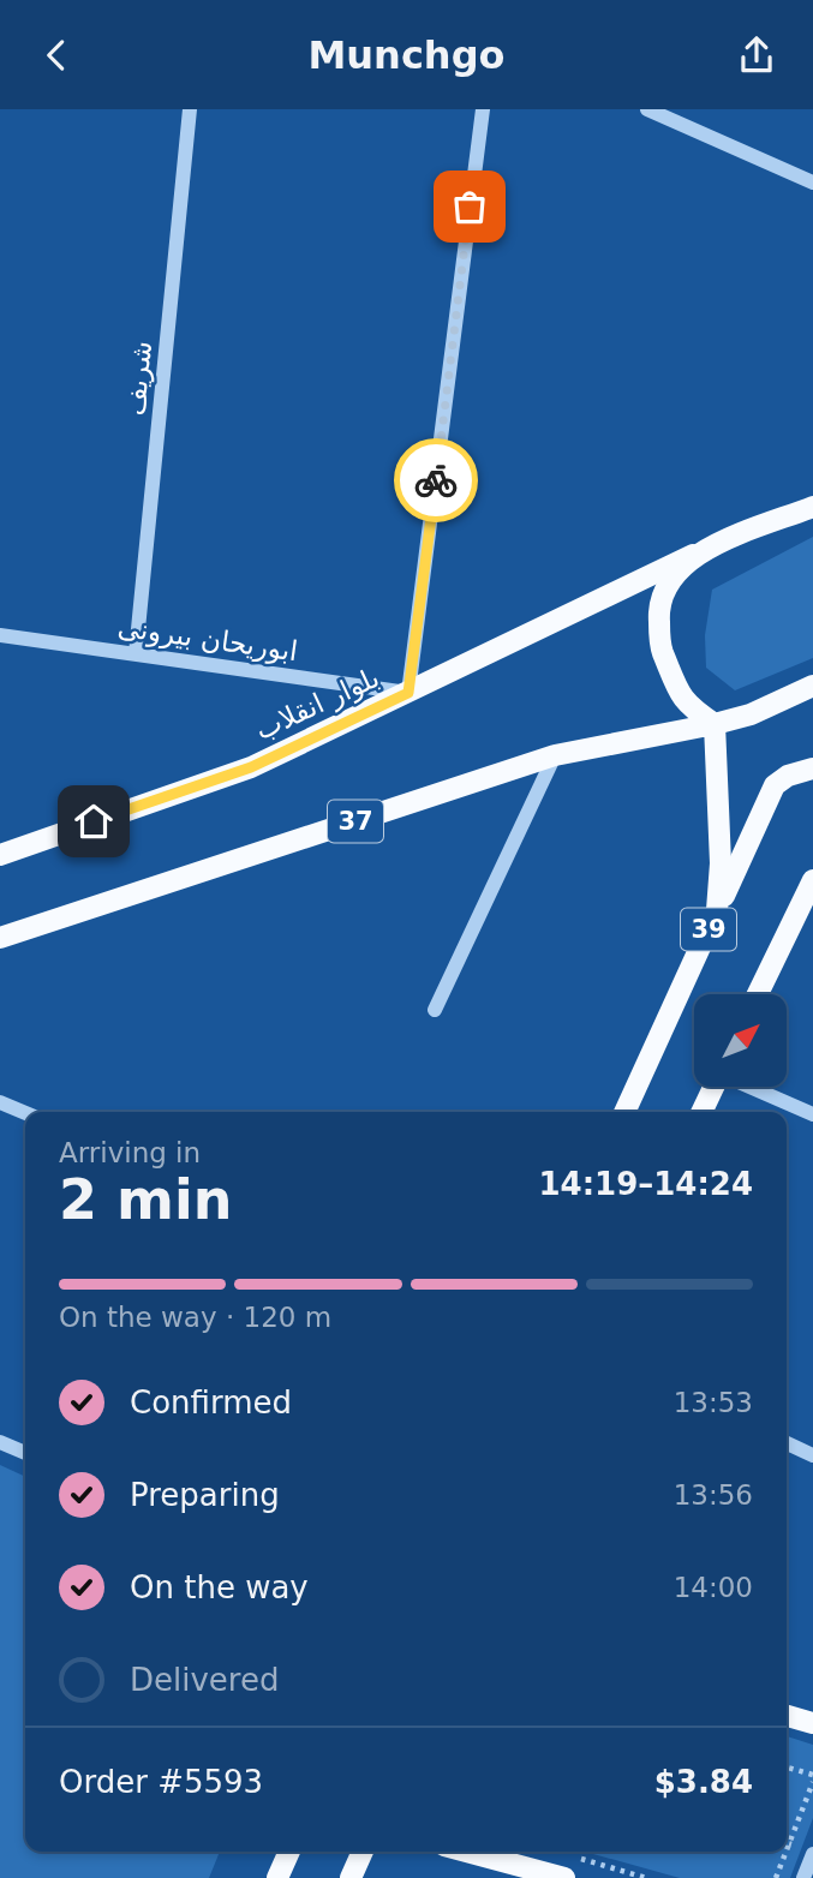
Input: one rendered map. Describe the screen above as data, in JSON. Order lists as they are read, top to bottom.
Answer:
{
  "streets": {
    "main road": ["بلوار انقلاب", "37", "39"],
    "street": ["شریف", "ابوریحان بیرونی"]
  },
  "crossings": [
    ["شریف", "ابوریحان بیرونی"],
    ["ابوریحان بیرونی", "بلوار انقلاب"],
    ["37", "39"]
  ],
  "north": "top right",
  "page": {
    "header": "Munchgo",
    "heading": ["2 min", "Arriving in", "14:19–14:24"],
    "panel": ["Order #5593", "$3.84"],
    "bar": "On the way · 120 m",
    "list": [
      ["Confirmed", "13:53"],
      ["Preparing", "13:56"],
      ["On the way", "14:00"],
      "Delivered"
    ]
  }
}
